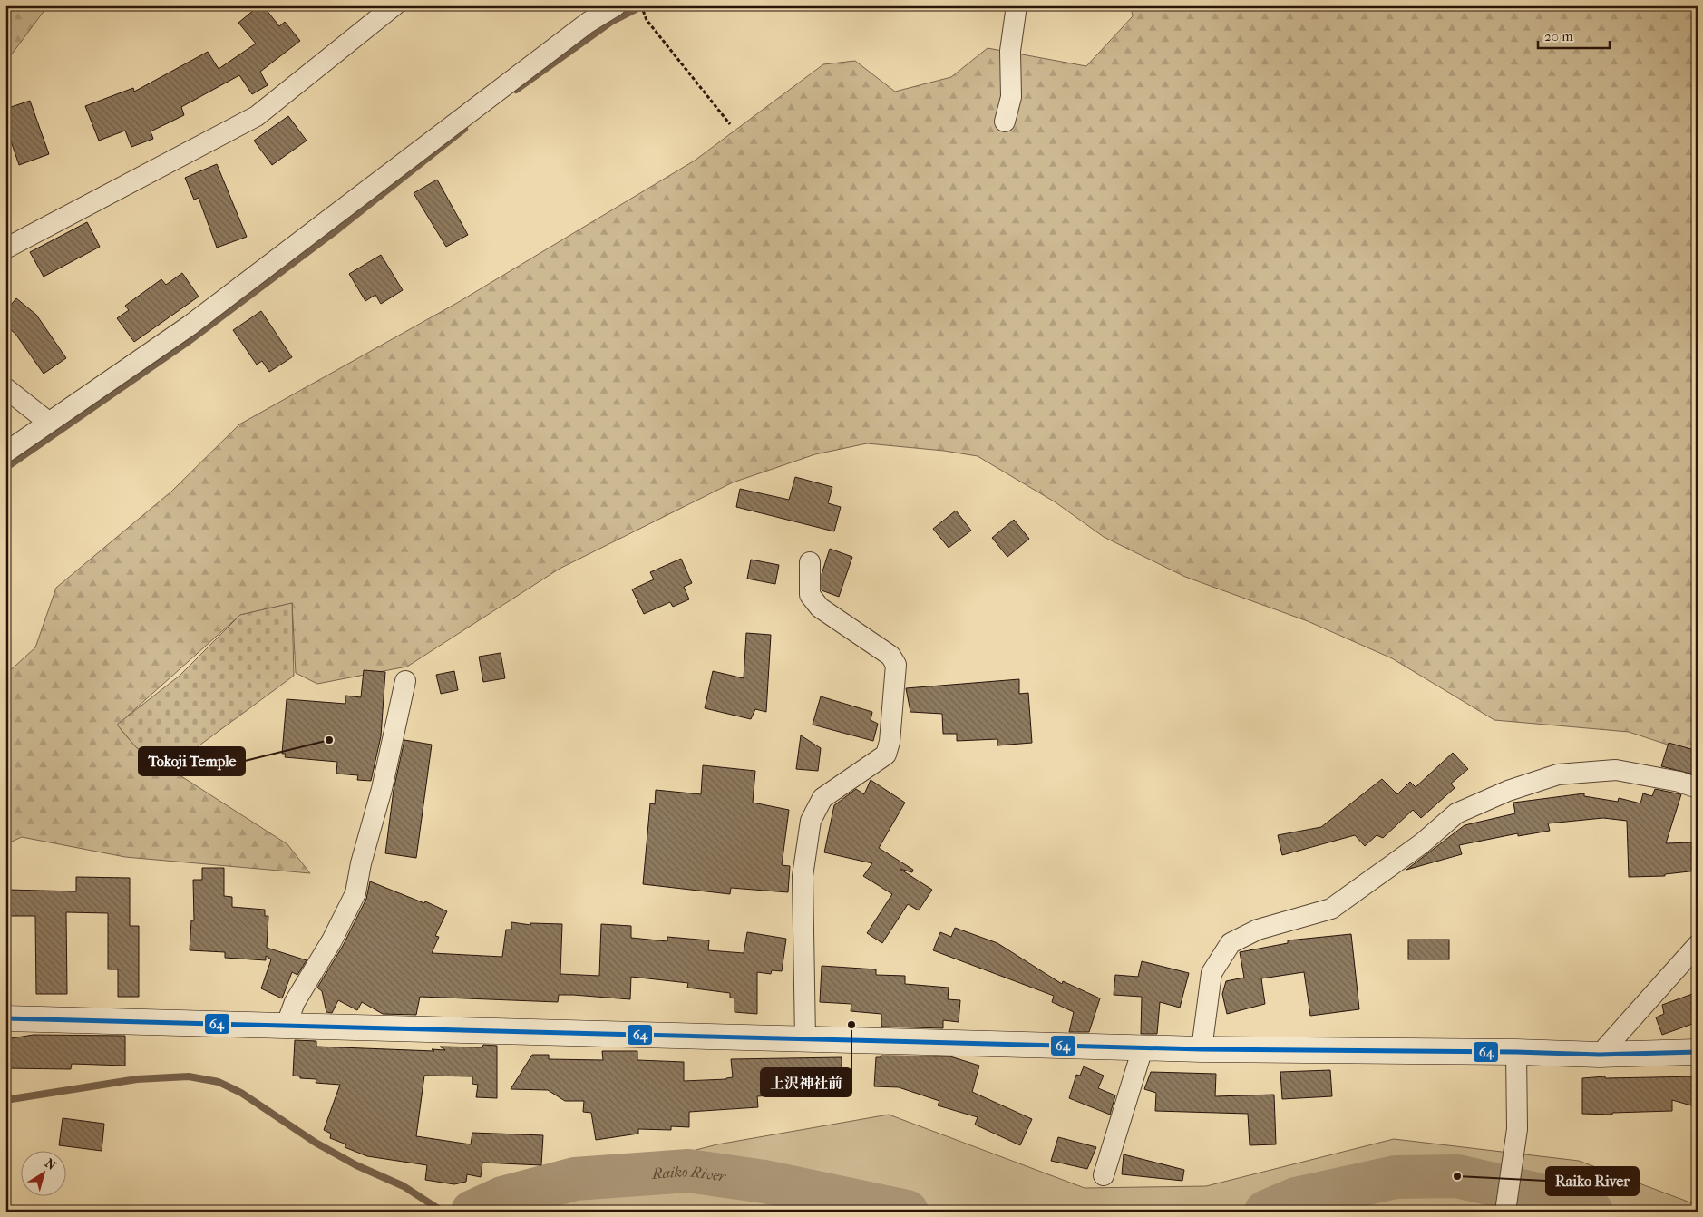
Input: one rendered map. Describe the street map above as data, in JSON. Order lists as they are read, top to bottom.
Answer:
{
  "water": ["Raiko River"],
  "places": ["Tokoji Temple", "上沢神社前", "Raiko River"],
  "lines": ["transit line 64"],
  "scale_bar": "20 m",
  "north": "top right"
}
